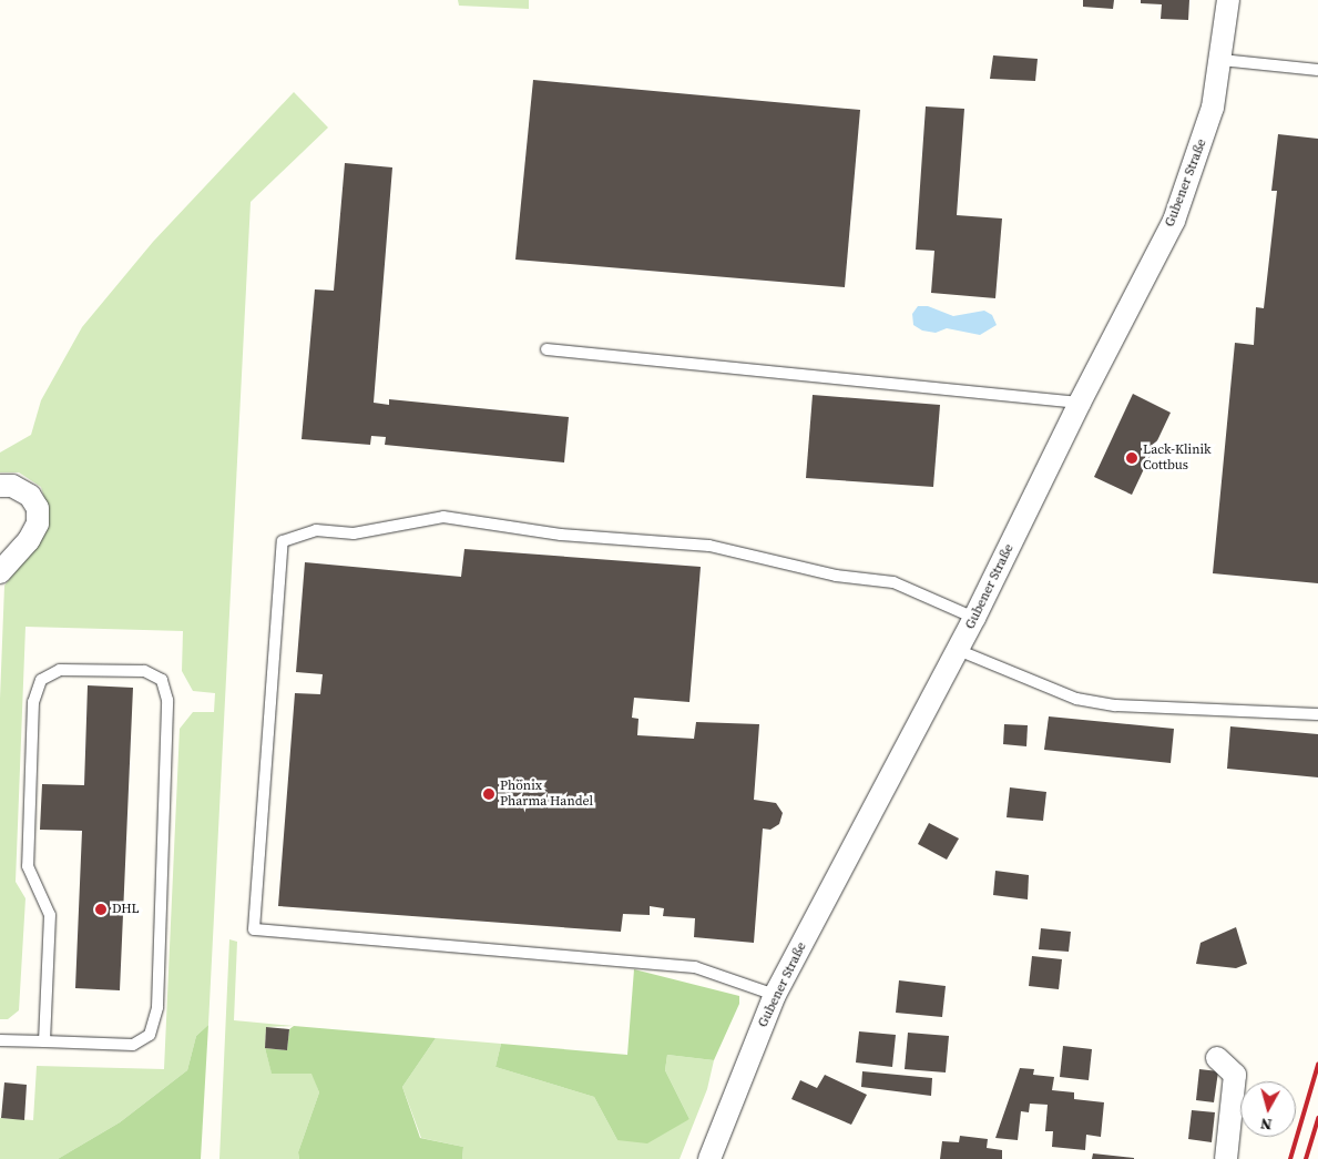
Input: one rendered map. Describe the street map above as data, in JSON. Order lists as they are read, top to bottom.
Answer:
{
  "streets": {
    "street": ["Gubener Straße"]
  },
  "places": ["Lack-Klinik Cottbus", "Phönix Pharma Handel", "DHL"],
  "north": "bottom"
}
